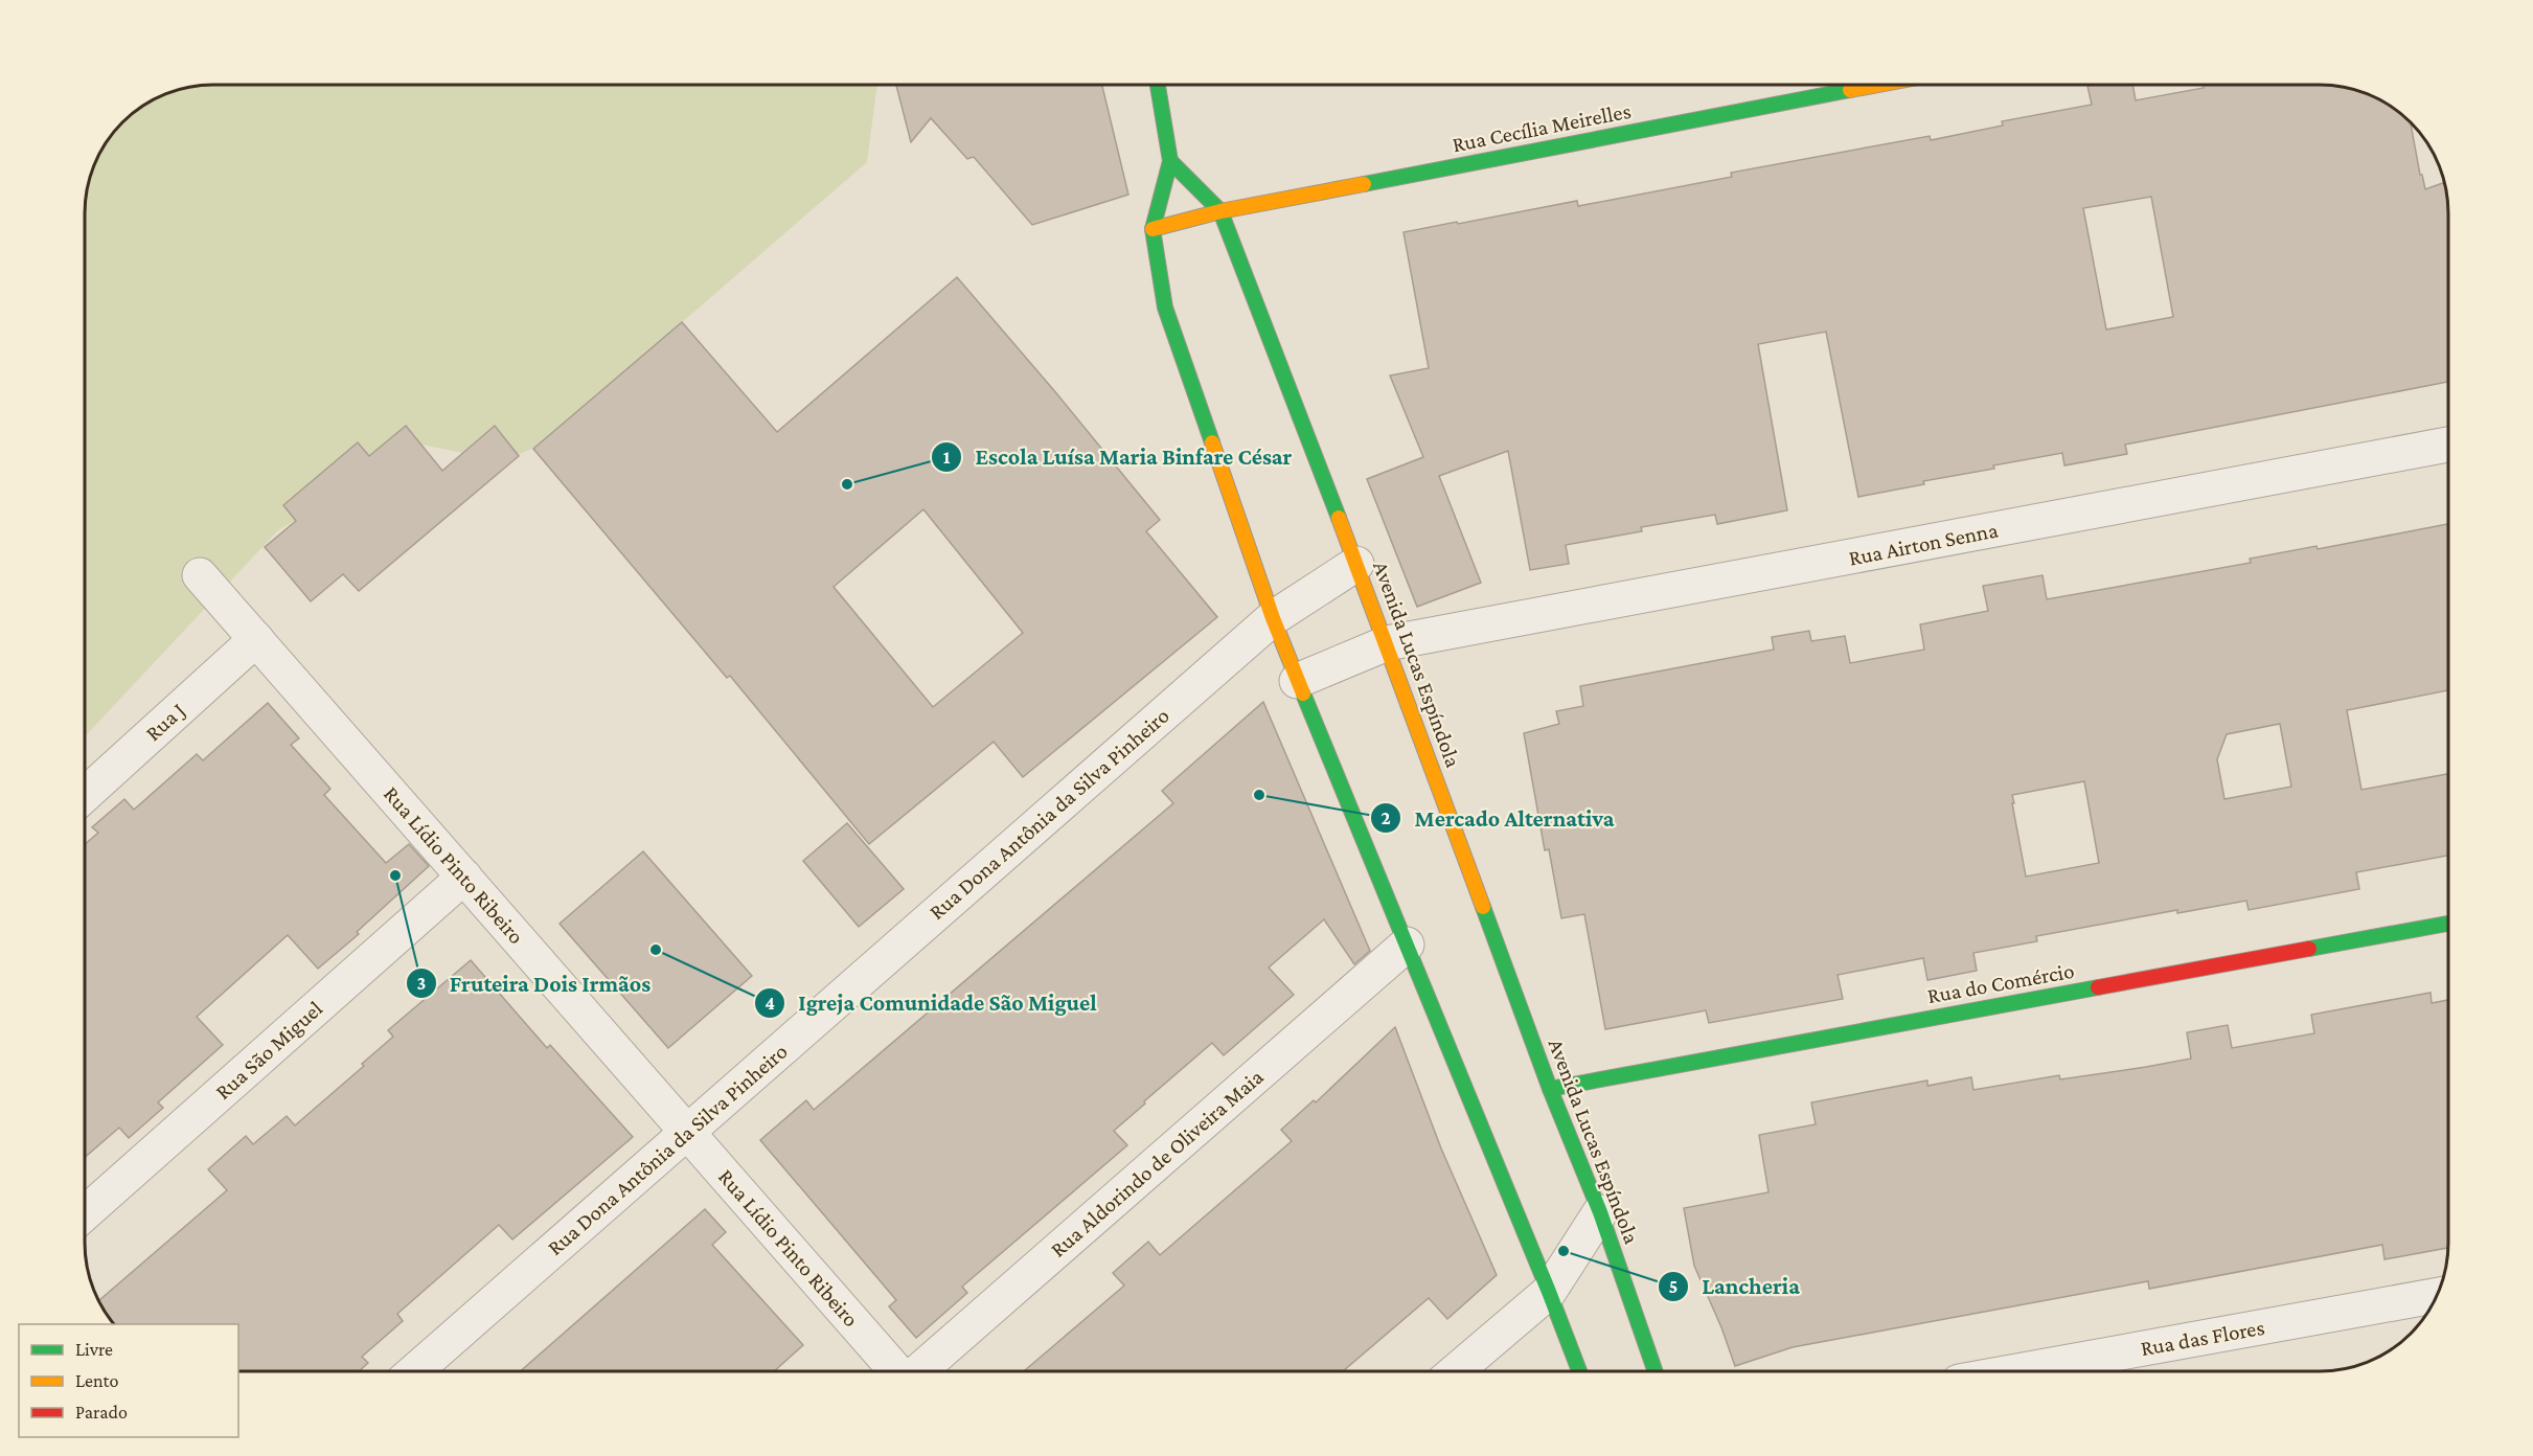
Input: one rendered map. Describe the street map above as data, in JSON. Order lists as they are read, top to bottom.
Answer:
{
  "streets": {
    "street": [
      "Rua Cecília Meirelles",
      "Rua Airton Senna",
      "Avenida Lucas Espíndola",
      "Rua J",
      "Rua Dona Antônia da Silva Pinheiro",
      "Rua Lídio Pinto Ribeiro",
      "Rua do Comércio",
      "Rua São Miguel",
      "Rua Aldorindo de Oliveira Maia",
      "Rua das Flores"
    ]
  },
  "crossings": [
    ["Rua Cecília Meirelles", "Avenida Lucas Espíndola"],
    ["Rua Airton Senna", "Avenida Lucas Espíndola"],
    ["Avenida Lucas Espíndola", "Rua Dona Antônia da Silva Pinheiro"],
    ["Avenida Lucas Espíndola", "Rua do Comércio"],
    ["Rua J", "Rua Lídio Pinto Ribeiro"],
    ["Rua Dona Antônia da Silva Pinheiro", "Rua Lídio Pinto Ribeiro"],
    ["Rua Lídio Pinto Ribeiro", "Rua São Miguel"]
  ],
  "places": [
    "Escola Luísa Maria Binfare César",
    "Mercado Alternativa",
    "Fruteira Dois Irmãos",
    "Igreja Comunidade São Miguel",
    "Lancheria"
  ],
  "legend": ["Livre", "Lento", "Parado"]
}
